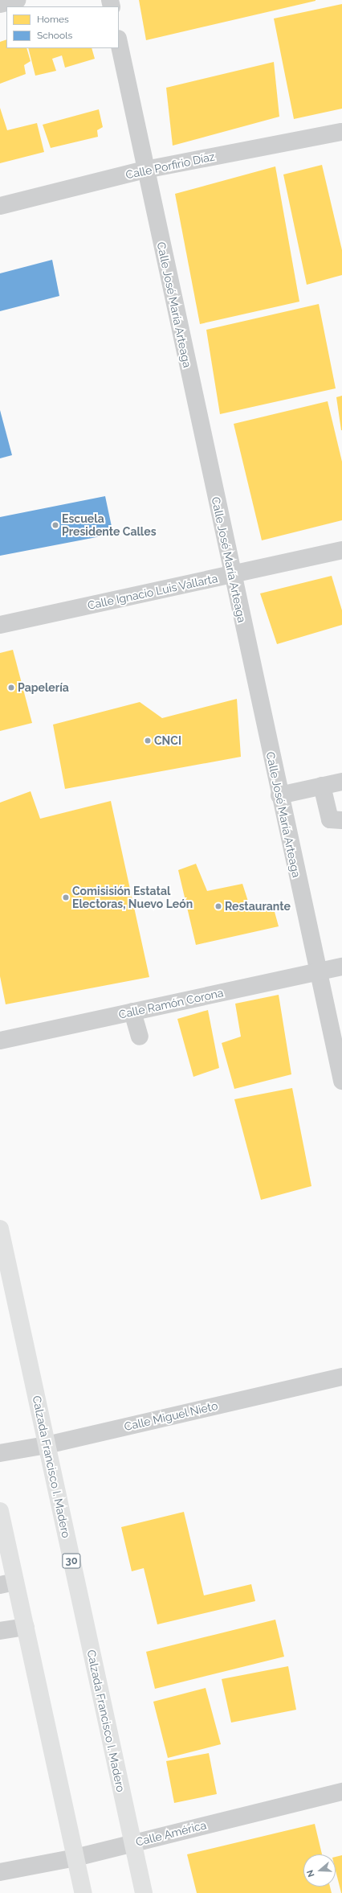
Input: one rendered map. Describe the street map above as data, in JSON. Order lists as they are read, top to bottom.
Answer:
{
  "streets": {
    "main road": ["Calzada Francisco I. Madero", "30"],
    "street": [
      "Calle Porfirio Díaz",
      "Calle José María Arteaga",
      "Calle Ignacio Luis Vallarta",
      "Calle Ramón Corona",
      "Calle Miguel Nieto",
      "Calle América"
    ]
  },
  "crossings": [
    ["Calle Porfirio Díaz", "Calle José María Arteaga"],
    ["Calle José María Arteaga", "Calle Ignacio Luis Vallarta"],
    ["Calle José María Arteaga", "Calle Ramón Corona"],
    ["Calle Miguel Nieto", "Calzada Francisco I. Madero"],
    ["Calzada Francisco I. Madero", "Calle América"]
  ],
  "places": [
    "Escuela Presidente Calles",
    "Papelería",
    "CNCI",
    "Comisisión Estatal Electoras, Nuevo León",
    "Restaurante"
  ],
  "legend": ["Homes", "Schools"],
  "north": "left"
}
